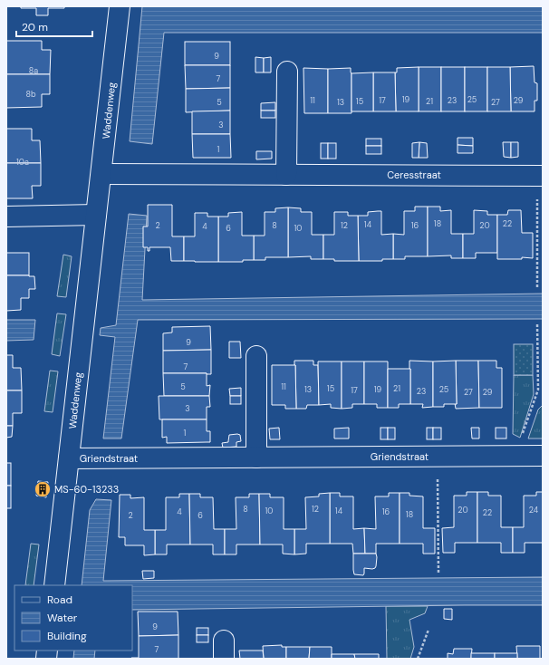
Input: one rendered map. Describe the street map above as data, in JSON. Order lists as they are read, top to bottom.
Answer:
{
  "streets": {
    "street": ["Waddenweg", "Ceresstraat", "Griendstraat"]
  },
  "crossings": [
    ["Waddenweg", "Ceresstraat"],
    ["Waddenweg", "Griendstraat"]
  ],
  "places": {
    "building": ["MS-60-13233"]
  },
  "house_numbers": [
    "9",
    "8a",
    "7",
    "8b",
    "19",
    "25",
    "11",
    "17",
    "23",
    "29",
    "15",
    "21",
    "5",
    "13",
    "27",
    "3",
    "1",
    "10a",
    "18",
    "22",
    "14",
    "2",
    "8",
    "12",
    "16",
    "20",
    "4",
    "6",
    "10",
    "9",
    "7",
    "5",
    "11",
    "15",
    "21",
    "13",
    "19",
    "25",
    "17",
    "23",
    "27",
    "29",
    "3",
    "1",
    "8",
    "12",
    "20",
    "24",
    "10",
    "14",
    "4",
    "16",
    "22",
    "18",
    "2",
    "6",
    "9",
    "7"
  ],
  "legend": ["Road", "Water", "Building"],
  "scale_bar": "20 m"
}
